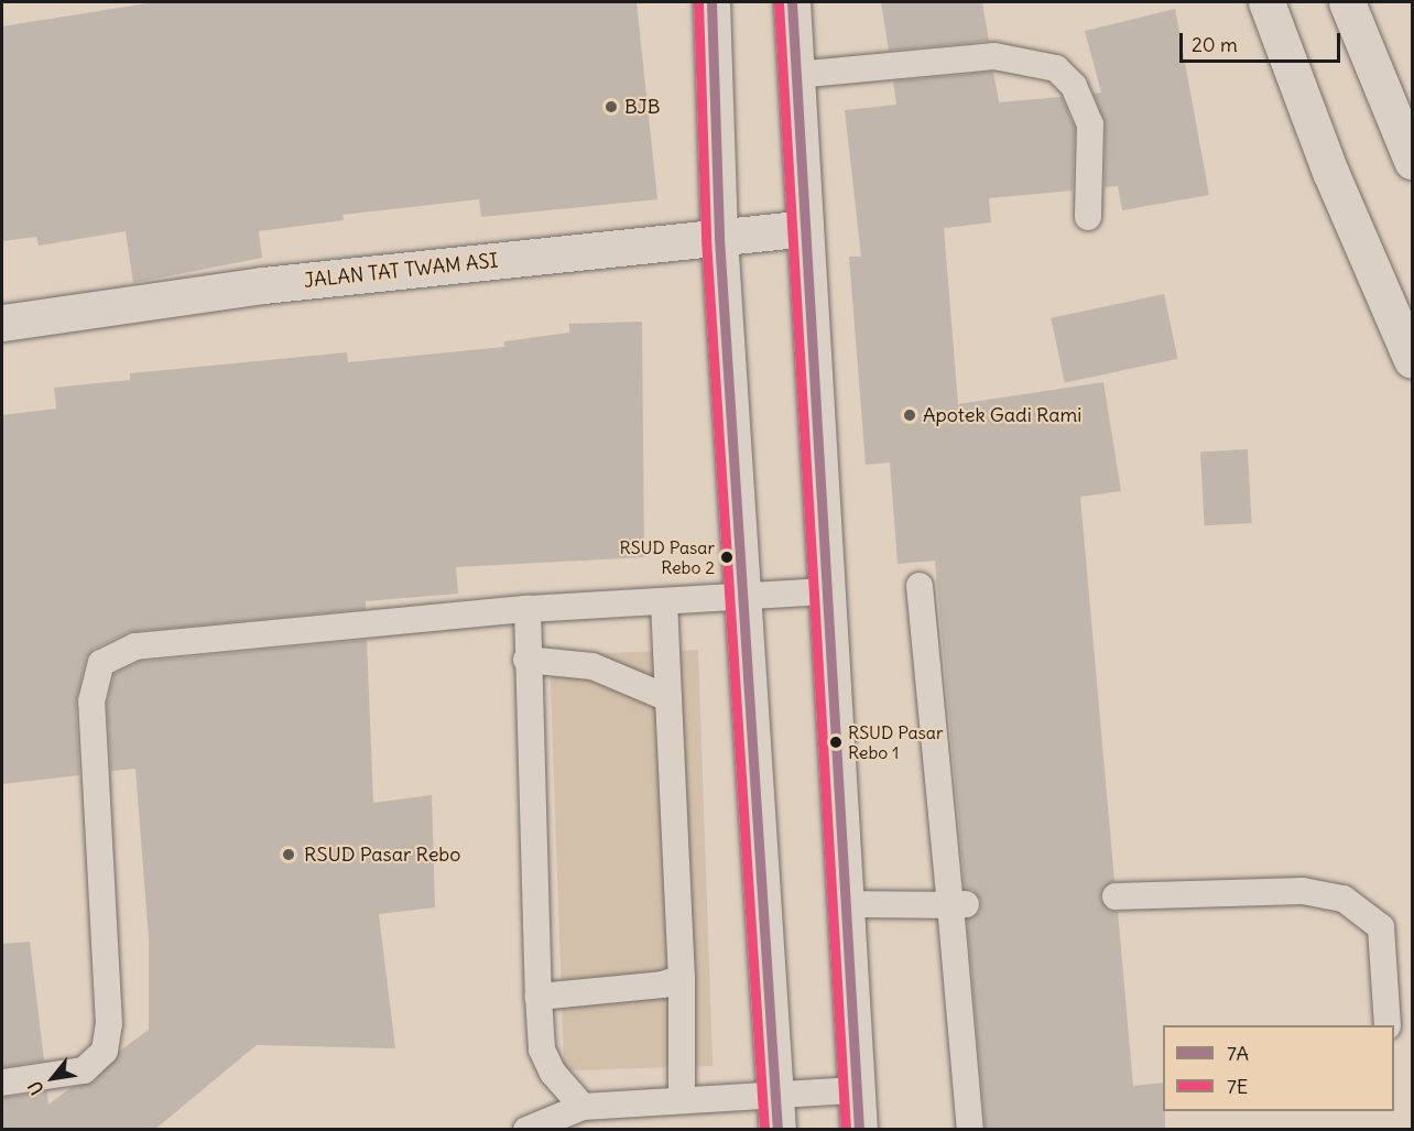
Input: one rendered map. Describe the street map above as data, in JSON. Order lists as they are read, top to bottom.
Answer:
{
  "streets": {
    "main road": ["JALAN TAT TWAM ASI"]
  },
  "places": [
    "BJB",
    "Apotek Gadi Rami",
    "RSUD Pasar Rebo 2",
    "RSUD Pasar Rebo 1",
    "RSUD Pasar Rebo"
  ],
  "lines": ["transit line 7A", "transit line 7E"],
  "legend": ["7A", "7E"],
  "scale_bar": "20 m",
  "north": "bottom left"
}
